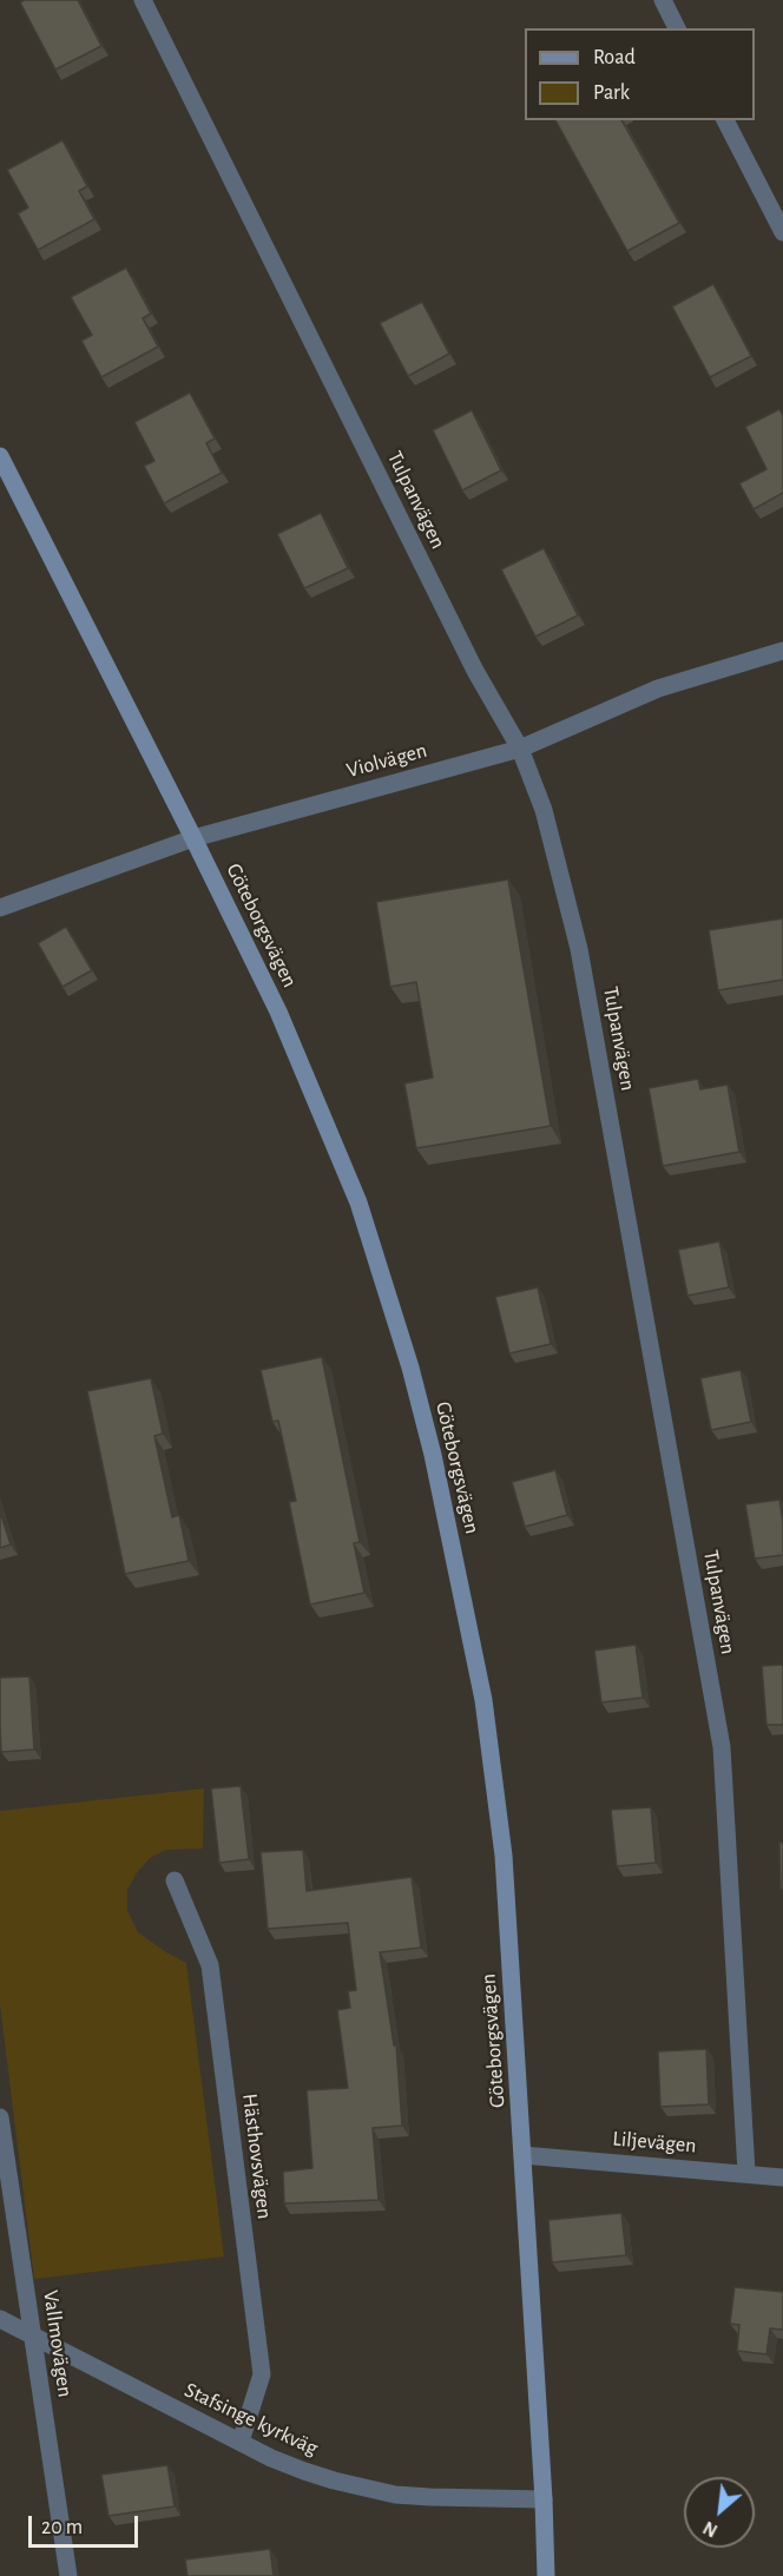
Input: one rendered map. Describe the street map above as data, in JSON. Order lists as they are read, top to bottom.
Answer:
{
  "streets": {
    "street": [
      "Tulpanvägen",
      "Violvägen",
      "Göteborgsvägen",
      "Liljevägen",
      "Hästhovsvägen",
      "Vallmovägen",
      "Stafsinge kyrkväg"
    ]
  },
  "crossings": [
    ["Tulpanvägen", "Violvägen"],
    ["Tulpanvägen", "Liljevägen"],
    ["Violvägen", "Göteborgsvägen"],
    ["Göteborgsvägen", "Liljevägen"],
    ["Göteborgsvägen", "Stafsinge kyrkväg"],
    ["Hästhovsvägen", "Stafsinge kyrkväg"],
    ["Vallmovägen", "Stafsinge kyrkväg"]
  ],
  "legend": ["Road", "Park"],
  "scale_bar": "20 m",
  "north": "bottom left"
}
